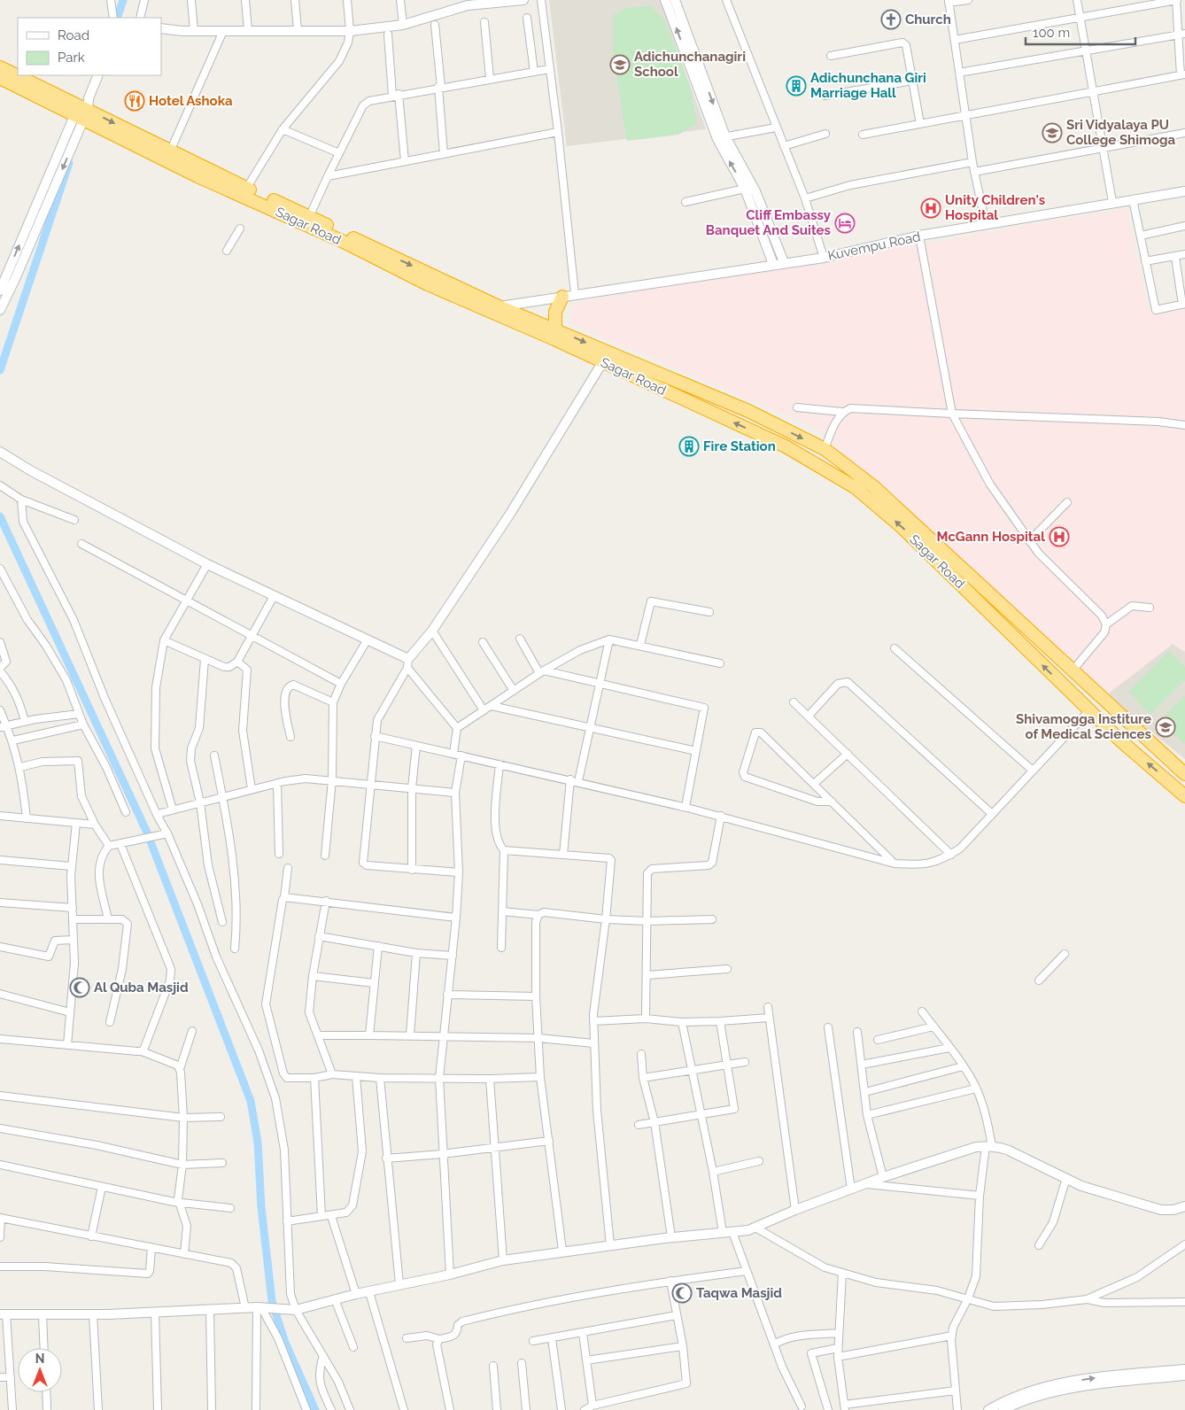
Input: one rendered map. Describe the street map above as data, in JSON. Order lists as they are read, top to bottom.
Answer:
{
  "streets": {
    "highway": ["Sagar Road"],
    "street": ["Kuvempu Road"]
  },
  "crossings": [
    ["Sagar Road", "Kuvempu Road"]
  ],
  "places": {
    "church": ["Church"],
    "school or university": ["Adichunchanagiri School", "Sri Vidyalaya PU College Shimoga", "Shivamogga Institure of Medical Sciences"],
    "building": ["Adichunchana Giri Marriage Hall", "Fire Station"],
    "restaurant": ["Hotel Ashoka"],
    "hospital": ["Unity Children's Hospital", "McGann Hospital"],
    "hotel": ["Cliff Embassy Banquet And Suites"],
    "mosque": ["Al Quba Masjid", "Taqwa Masjid"]
  },
  "legend": ["Road", "Park"],
  "scale_bar": "100 m",
  "north": "top"
}
